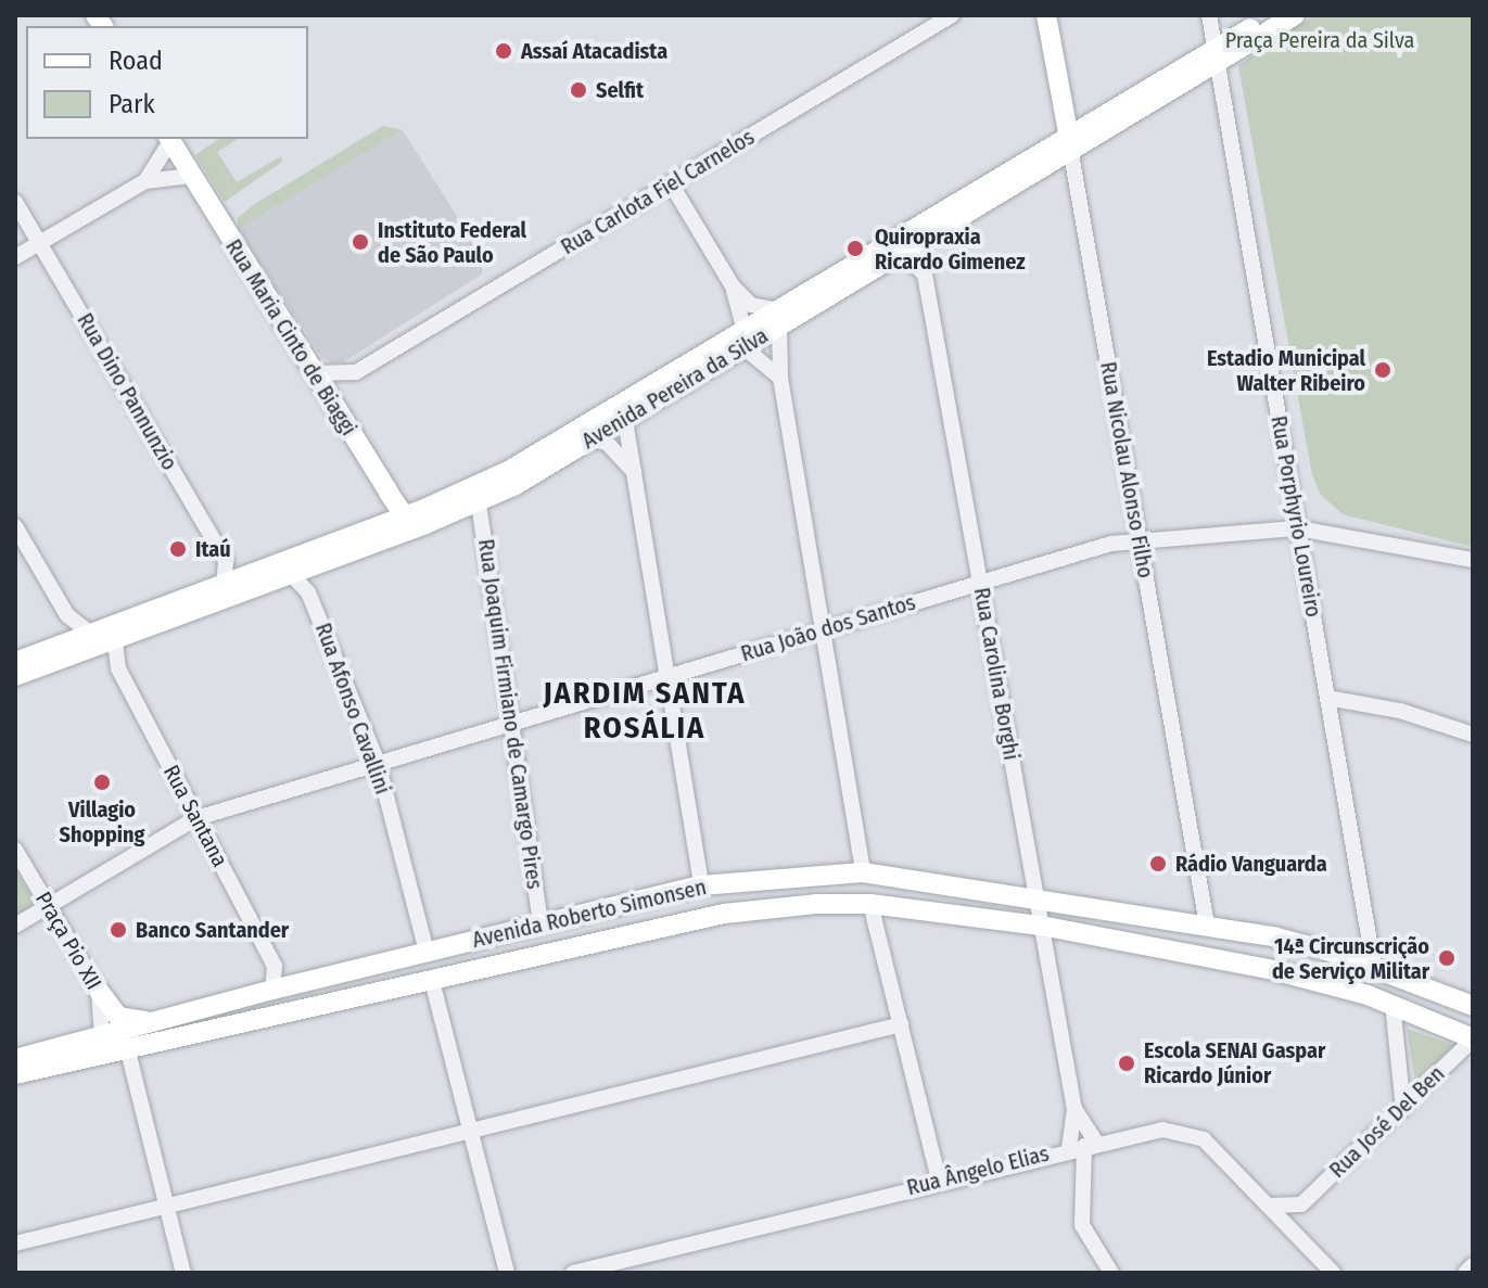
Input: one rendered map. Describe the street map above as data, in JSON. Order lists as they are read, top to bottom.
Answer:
{
  "streets": {
    "main road": [
      "Rua Maria Cinto de Biaggi",
      "Avenida Pereira da Silva",
      "Rua Nicolau Alonso Filho",
      "Avenida Roberto Simonsen"
    ],
    "street": [
      "Rua Carlota Fiel Carnelos",
      "Rua Dino Pannunzio",
      "Rua Porphyrio Loureiro",
      "Rua João dos Santos",
      "Rua Carolina Borghi",
      "Rua Afonso Cavallini",
      "Rua Joaquim Firmiano de Camargo Pires",
      "Rua Santana",
      "Praça Pio XII",
      "Rua José Del Ben",
      "Rua Ângelo Elias"
    ]
  },
  "crossings": [
    ["Rua Carlota Fiel Carnelos", "Rua Maria Cinto de Biaggi"],
    ["Rua Maria Cinto de Biaggi", "Avenida Pereira da Silva"],
    ["Avenida Pereira da Silva", "Rua Dino Pannunzio"],
    ["Avenida Pereira da Silva", "Rua Nicolau Alonso Filho"],
    ["Avenida Pereira da Silva", "Rua Porphyrio Loureiro"],
    ["Avenida Pereira da Silva", "Rua Carolina Borghi"],
    ["Avenida Pereira da Silva", "Rua Afonso Cavallini"],
    ["Avenida Pereira da Silva", "Rua Joaquim Firmiano de Camargo Pires"],
    ["Avenida Pereira da Silva", "Rua Santana"],
    ["Rua Nicolau Alonso Filho", "Rua João dos Santos"],
    ["Rua Nicolau Alonso Filho", "Avenida Roberto Simonsen"],
    ["Rua Porphyrio Loureiro", "Rua João dos Santos"],
    ["Rua Porphyrio Loureiro", "Avenida Roberto Simonsen"],
    ["Rua João dos Santos", "Rua Carolina Borghi"],
    ["Rua João dos Santos", "Rua Afonso Cavallini"],
    ["Rua João dos Santos", "Rua Joaquim Firmiano de Camargo Pires"],
    ["Rua João dos Santos", "Rua Santana"],
    ["Rua João dos Santos", "Praça Pio XII"],
    ["Rua Carolina Borghi", "Avenida Roberto Simonsen"],
    ["Rua Carolina Borghi", "Rua Ângelo Elias"],
    ["Rua Afonso Cavallini", "Avenida Roberto Simonsen"],
    ["Rua Joaquim Firmiano de Camargo Pires", "Avenida Roberto Simonsen"],
    ["Rua Santana", "Avenida Roberto Simonsen"],
    ["Avenida Roberto Simonsen", "Praça Pio XII"],
    ["Avenida Roberto Simonsen", "Rua José Del Ben"]
  ],
  "districts": ["JARDIM SANTA ROSÁLIA"],
  "parks": ["Praça Pereira da Silva"],
  "places": [
    "Assaí Atacadista",
    "Selfit",
    "Instituto Federal de São Paulo",
    "Quiropraxia Ricardo Gimenez",
    "Estadio Municipal Walter Ribeiro",
    "Itaú",
    "Villagio Shopping",
    "Rádio Vanguarda",
    "Banco Santander",
    "14ª Circunscrição de Serviço Militar",
    "Escola SENAI Gaspar Ricardo Júnior"
  ],
  "legend": ["Road", "Park"]
}
